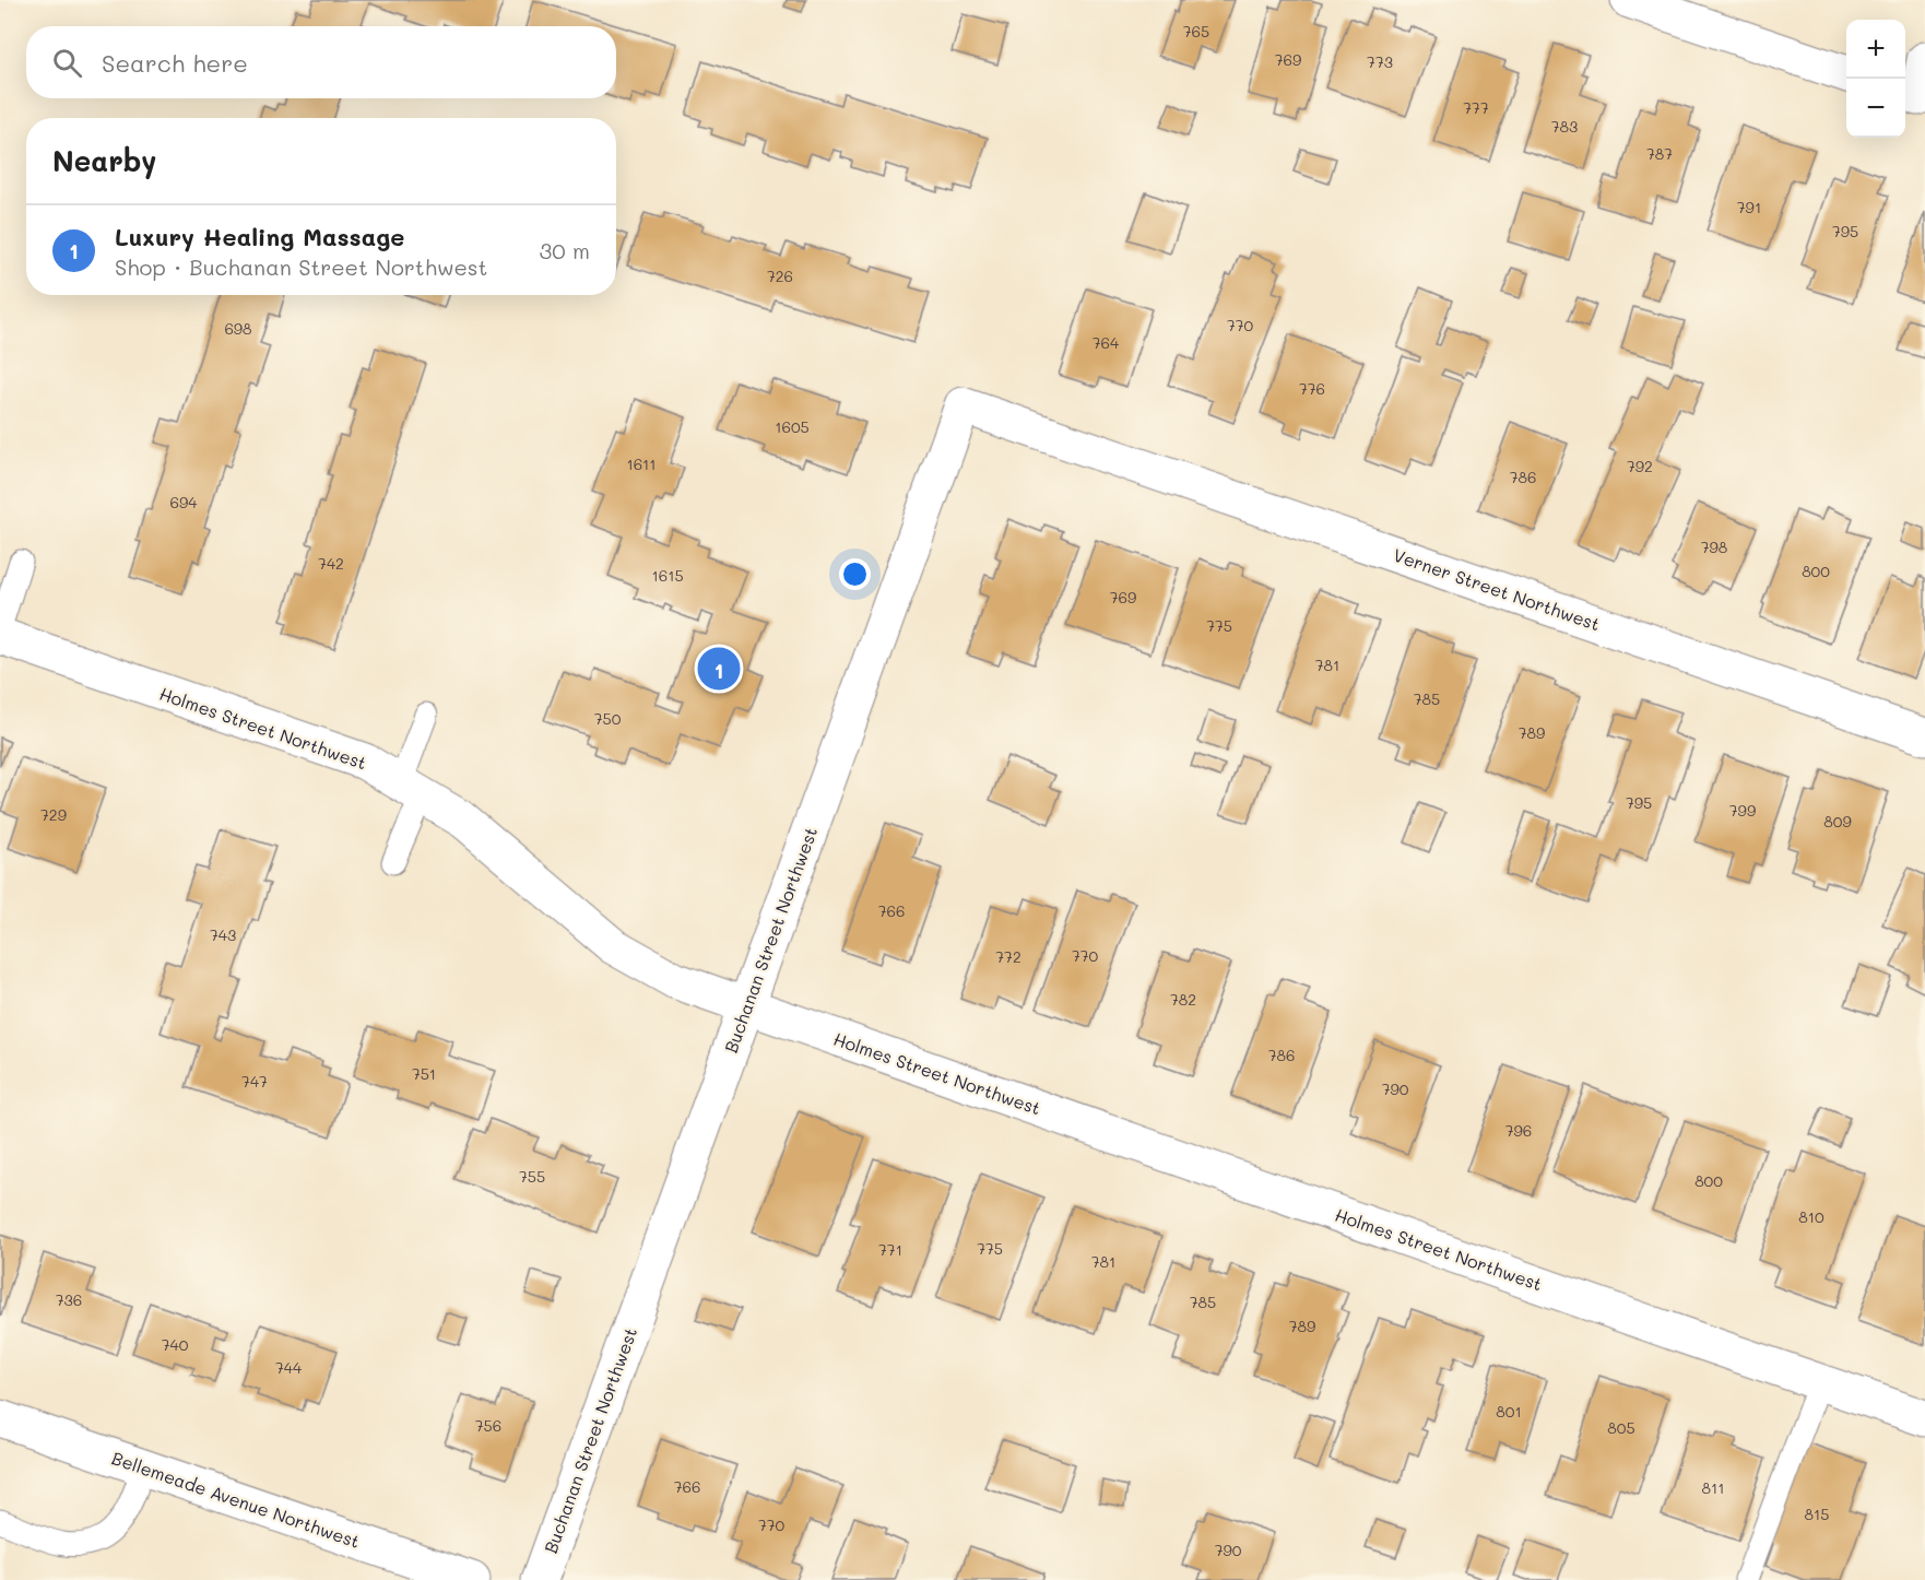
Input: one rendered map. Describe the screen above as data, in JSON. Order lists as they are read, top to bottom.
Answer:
{
  "streets": {
    "street": [
      "Verner Street Northwest",
      "Holmes Street Northwest",
      "Buchanan Street Northwest",
      "Bellemeade Avenue Northwest"
    ]
  },
  "crossings": [
    ["Verner Street Northwest", "Buchanan Street Northwest"],
    ["Holmes Street Northwest", "Buchanan Street Northwest"]
  ],
  "house_numbers": [
    "765",
    "769",
    "773",
    "777",
    "783",
    "787",
    "791",
    "795",
    "726",
    "770",
    "698",
    "764",
    "776",
    "1605",
    "1611",
    "792",
    "786",
    "694",
    "798",
    "742",
    "800",
    "1615",
    "769",
    "775",
    "781",
    "785",
    "750",
    "789",
    "795",
    "799",
    "729",
    "809",
    "766",
    "743",
    "770",
    "772",
    "782",
    "786",
    "751",
    "747",
    "790",
    "796",
    "755",
    "800",
    "810",
    "775",
    "771",
    "781",
    "736",
    "785",
    "789",
    "740",
    "744",
    "801",
    "756",
    "805",
    "766",
    "811",
    "815",
    "770",
    "790"
  ],
  "page": {
    "map_buttons": ["+", "−"],
    "search": "Search here",
    "heading": "Nearby",
    "list": [
      {
        "mark": "1",
        "name": "Luxury Healing Massage",
        "note": "Shop · Buchanan Street Northwest",
        "value": "30 m"
      }
    ],
    "pins": "1"
  }
}
